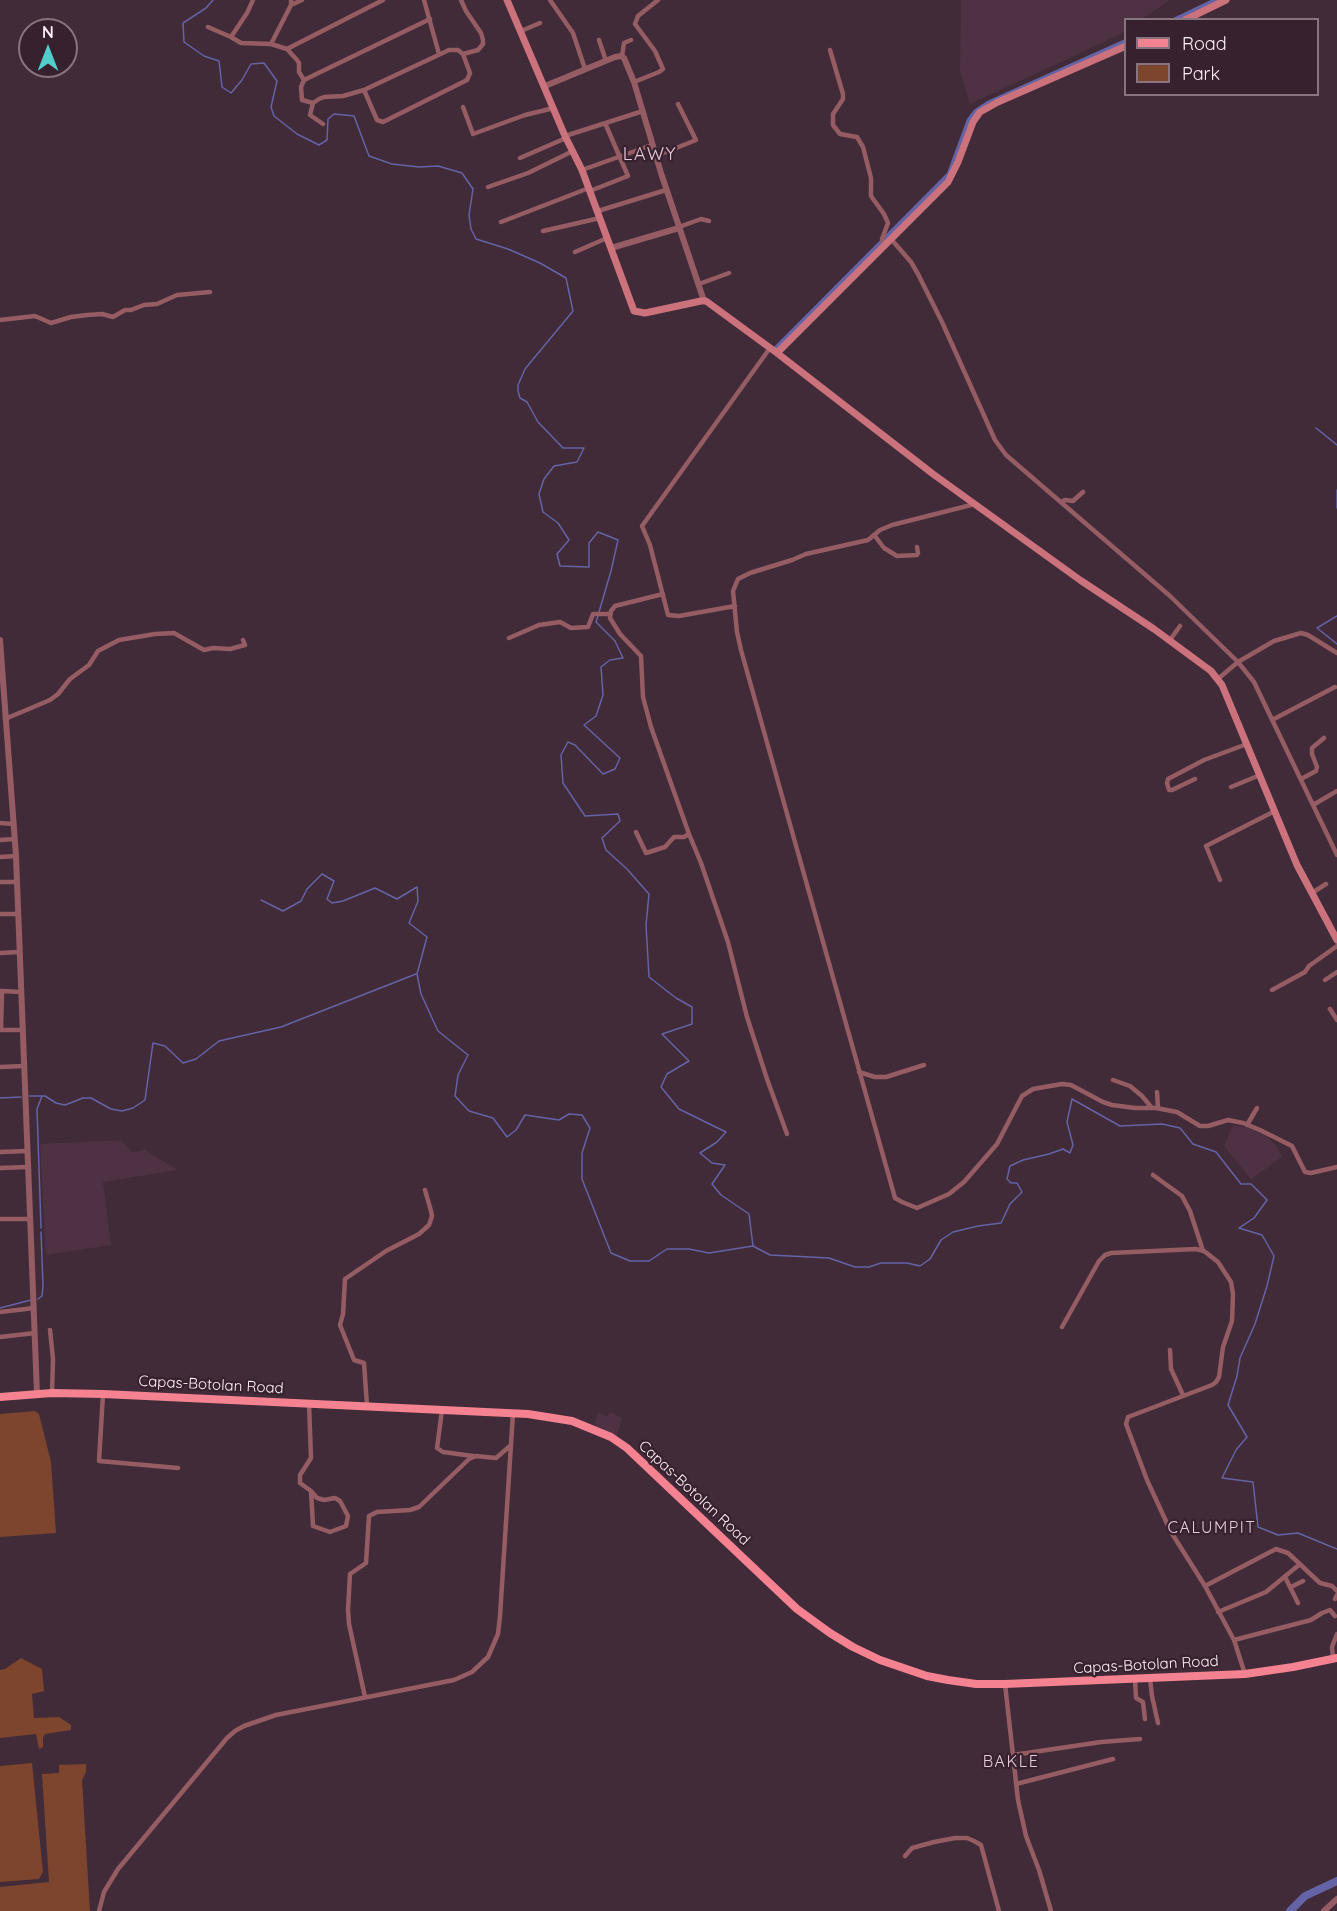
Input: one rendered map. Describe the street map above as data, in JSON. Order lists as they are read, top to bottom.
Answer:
{
  "streets": {
    "main road": ["Capas-Botolan Road"]
  },
  "districts": ["LAWY", "CALUMPIT", "BAKLE"],
  "legend": ["Road", "Park"],
  "north": "top"
}
